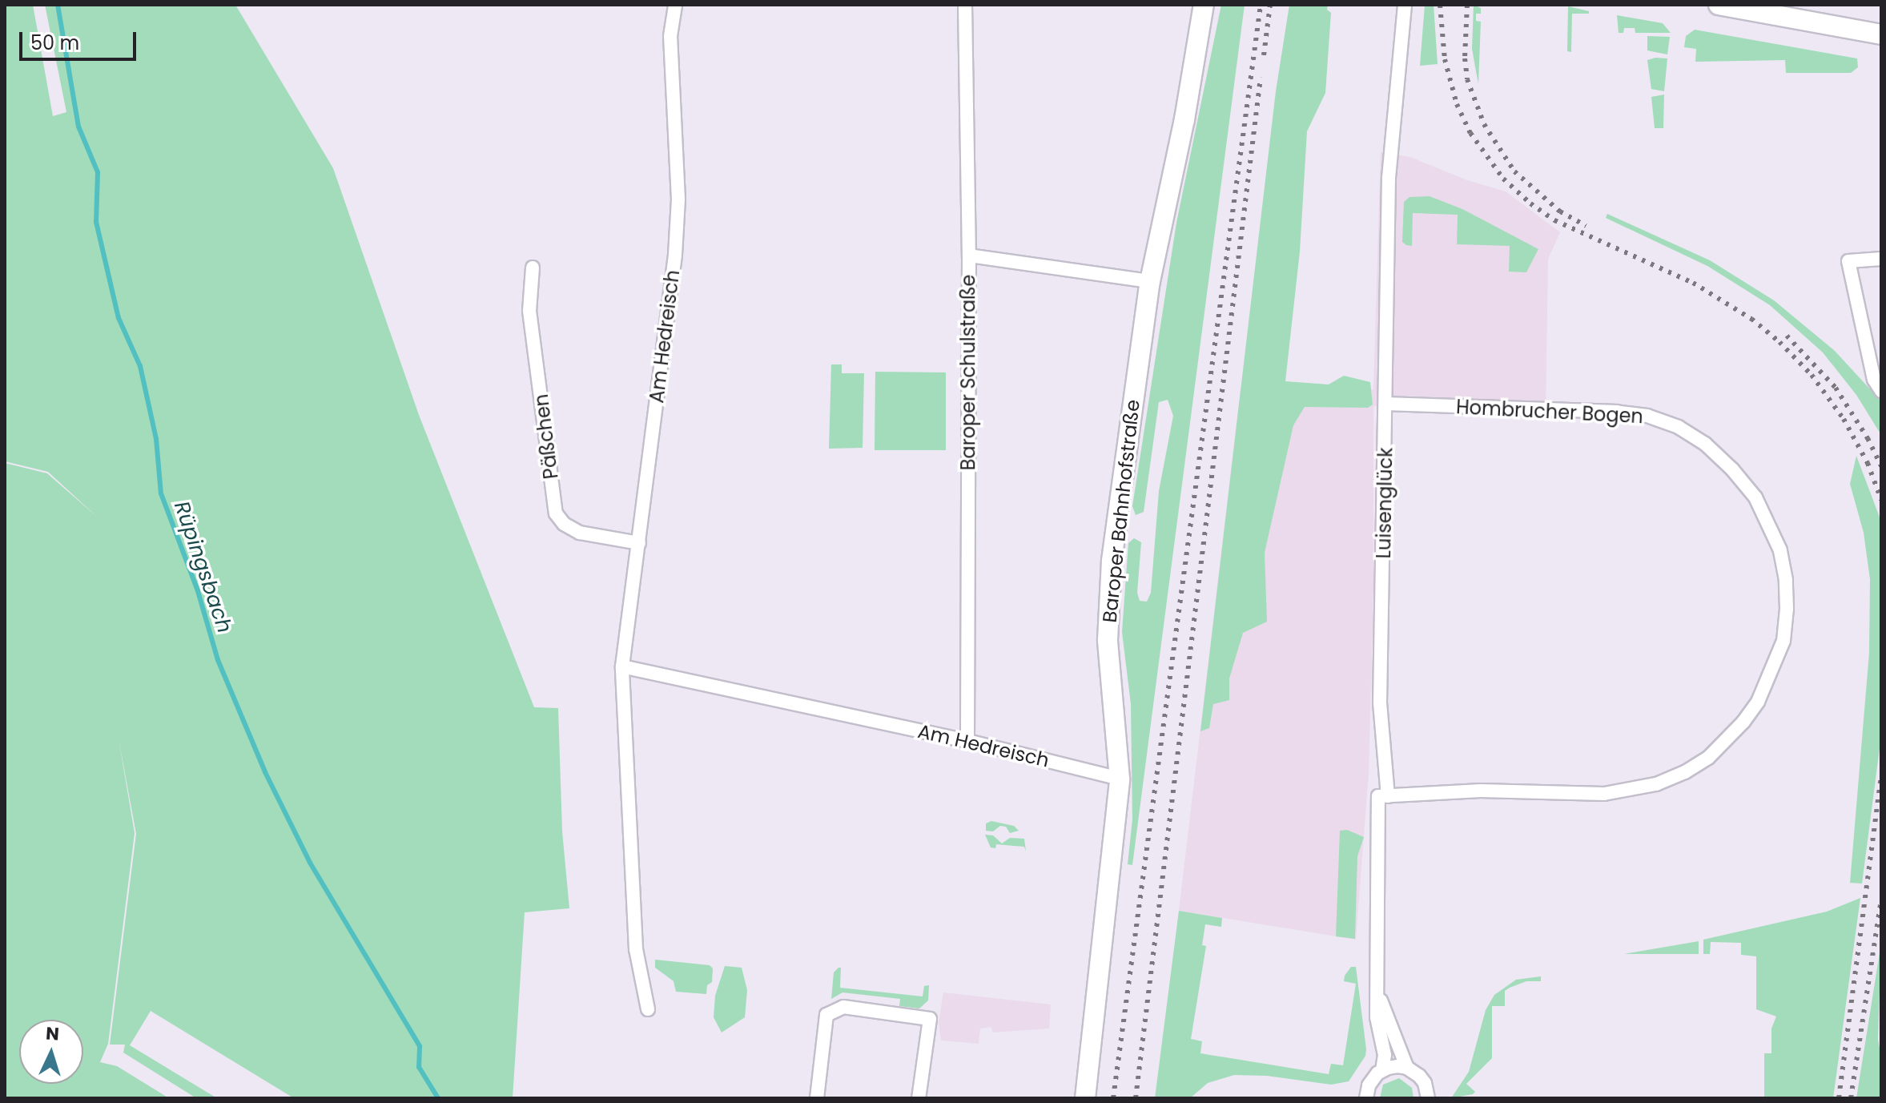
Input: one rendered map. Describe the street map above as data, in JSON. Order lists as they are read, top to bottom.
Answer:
{
  "streets": {
    "street": [
      "Am Hedreisch",
      "Baroper Schulstraße",
      "Hombrucher Bogen",
      "Päßchen",
      "Luisenglück",
      "Baroper Bahnhofstraße"
    ]
  },
  "crossings": [
    ["Am Hedreisch", "Baroper Schulstraße"],
    ["Am Hedreisch", "Päßchen"],
    ["Am Hedreisch", "Baroper Bahnhofstraße"],
    ["Hombrucher Bogen", "Luisenglück"]
  ],
  "water": ["Rüpingsbach"],
  "scale_bar": "50 m",
  "north": "top"
}
